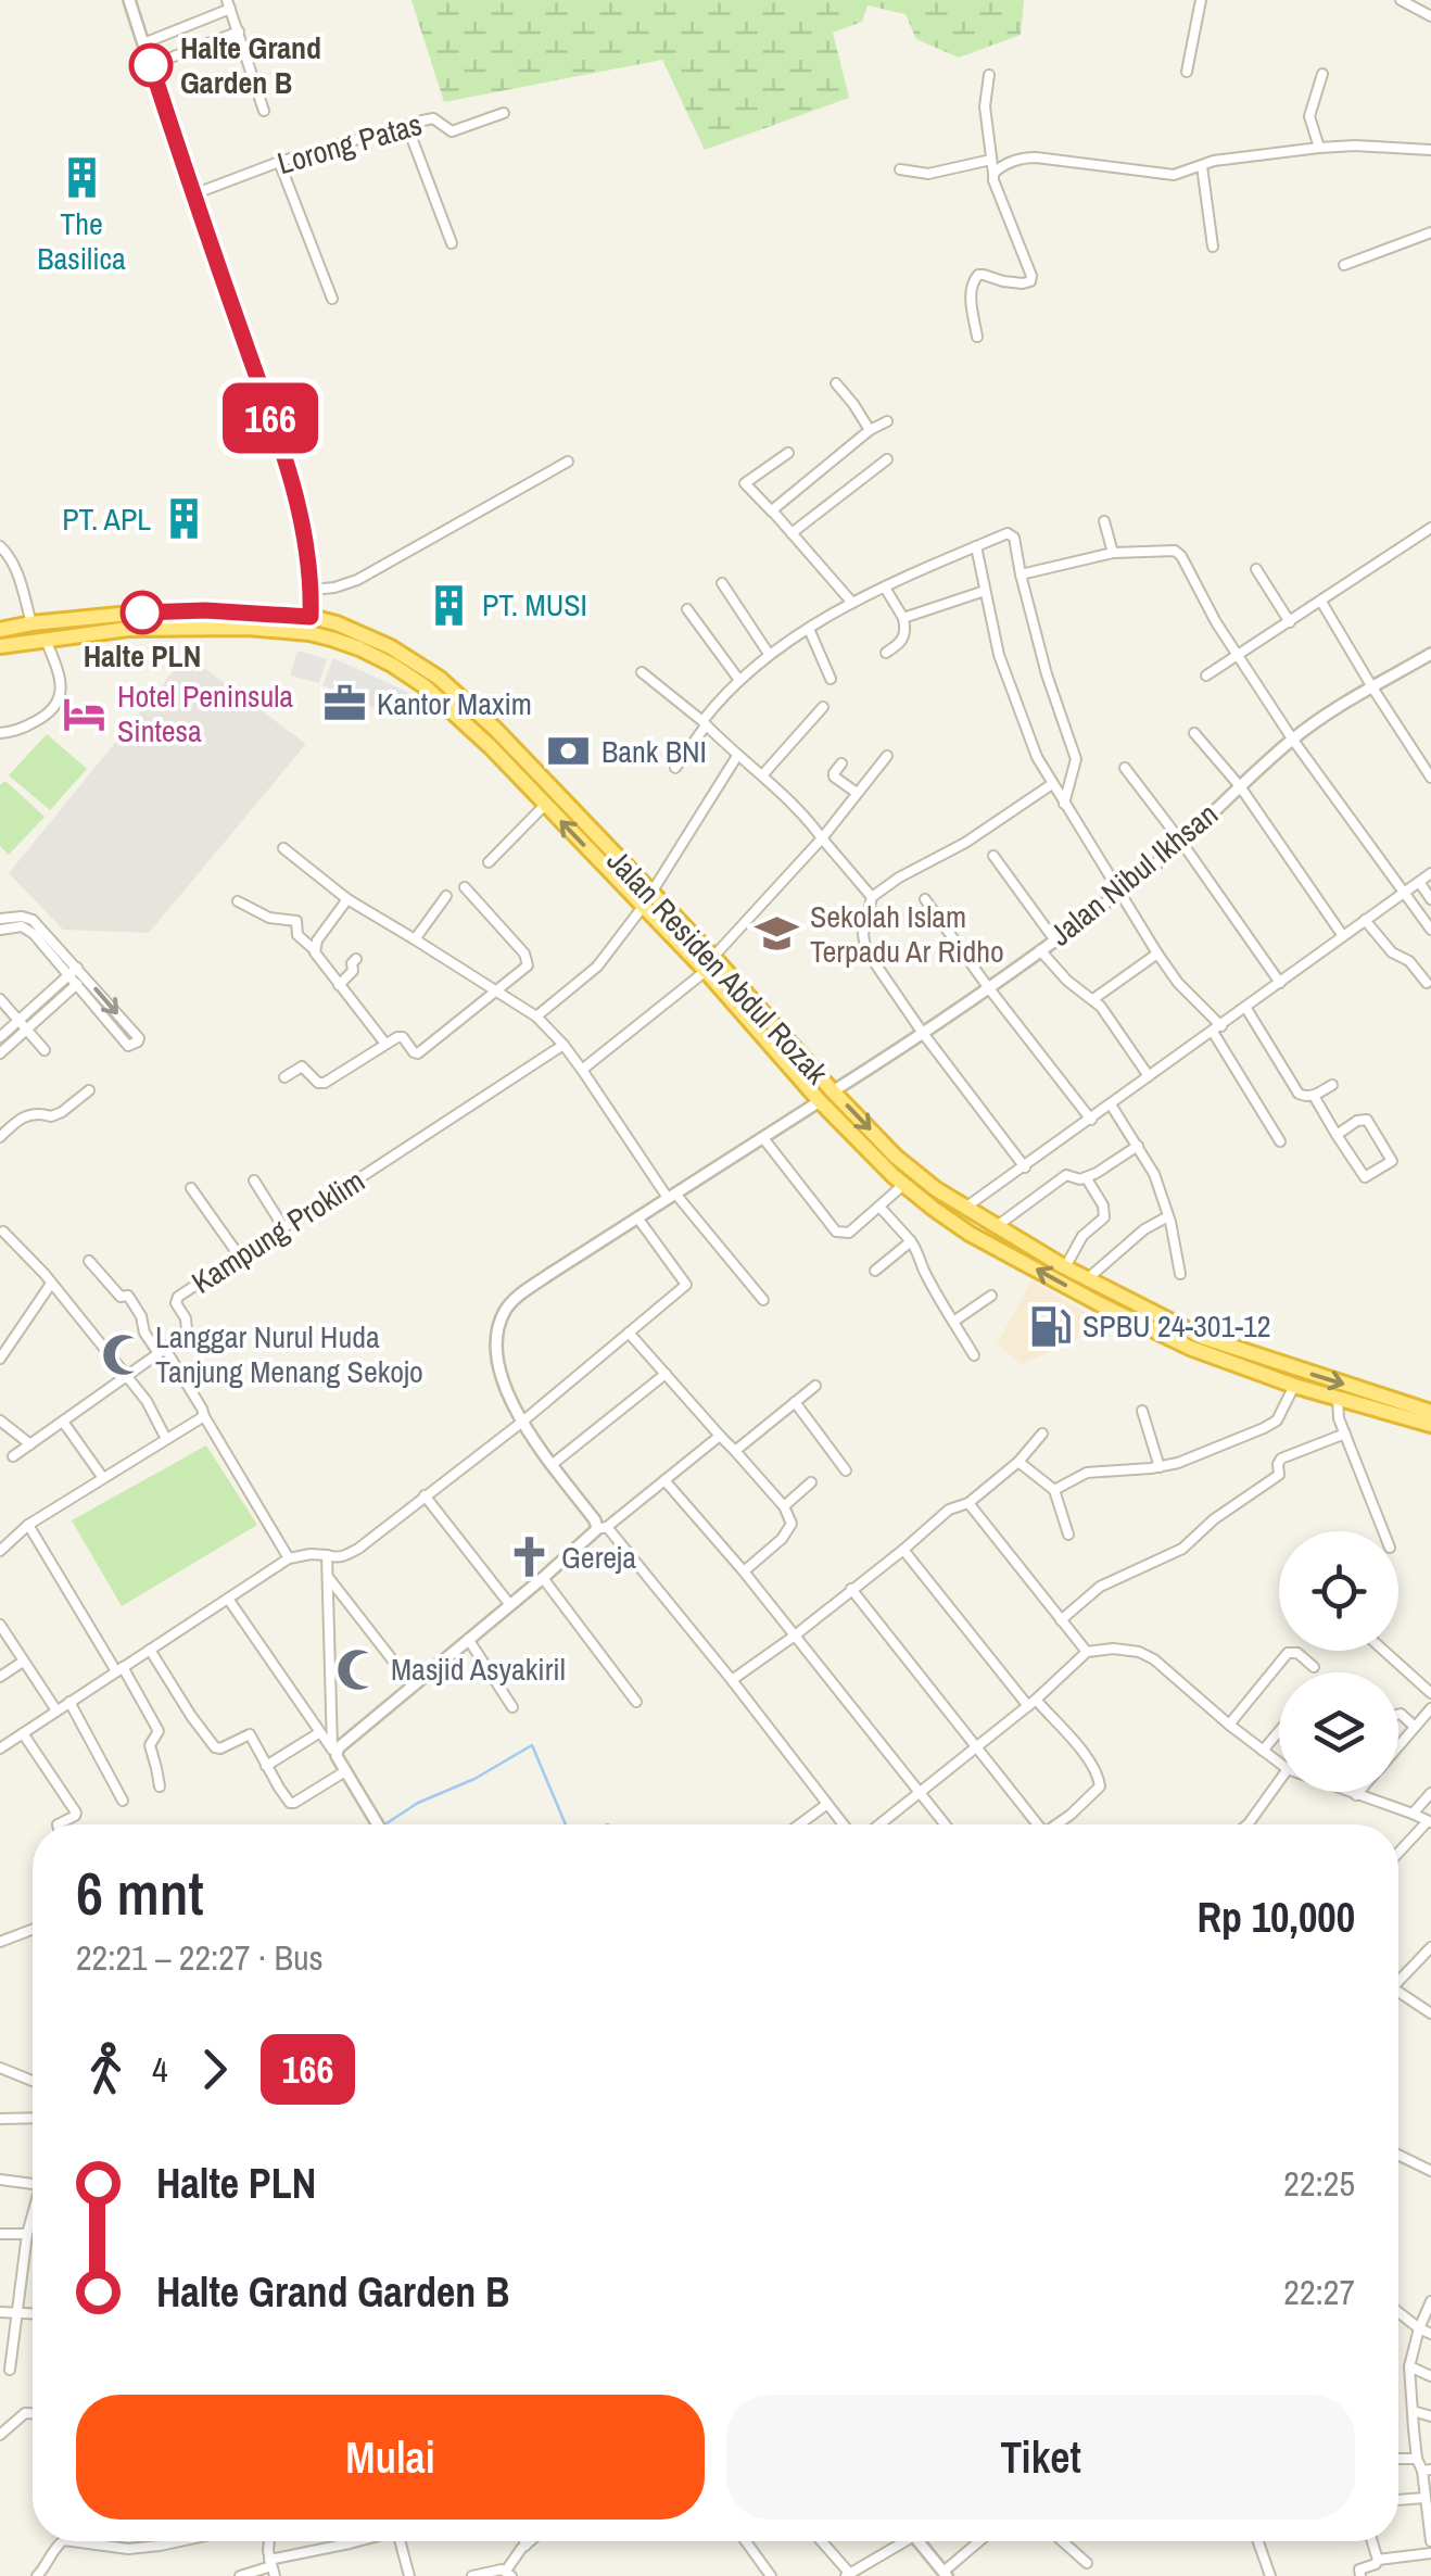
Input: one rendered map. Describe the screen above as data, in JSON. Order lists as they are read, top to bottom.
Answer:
{
  "streets": {
    "highway": ["Jalan Residen Abdul Rozak"],
    "street": ["Lorong Patas", "Jalan Nibul Ikhsan", "Kampung Proklim"]
  },
  "crossings": [
    ["Jalan Nibul Ikhsan", "Jalan Residen Abdul Rozak"]
  ],
  "places": {
    "other": ["Halte Grand Garden B", "Halte PLN"],
    "building": ["The Basilica", "PT. APL", "PT. MUSI"],
    "office": ["Kantor Maxim"],
    "hotel": ["Hotel Peninsula Sintesa"],
    "bank": ["Bank BNI"],
    "school or university": ["Sekolah Islam Terpadu Ar Ridho"],
    "fuel station": ["SPBU 24-301-12"],
    "mosque": ["Langgar Nurul Huda Tanjung Menang Sekojo", "Masjid Asyakiril"],
    "church": ["Gereja"]
  },
  "lines": ["bus line 166"],
  "page": {
    "on_map": "166",
    "heading": ["6 mnt", "22:21 – 22:27 · Bus", "Rp 10,000"],
    "legs": ["4", "166"],
    "list": [
      {
        "name": "Halte PLN",
        "value": "22:25"
      },
      {
        "name": "Halte Grand Garden B",
        "value": "22:27"
      }
    ],
    "buttons": ["Mulai", "Tiket"]
  }
}
